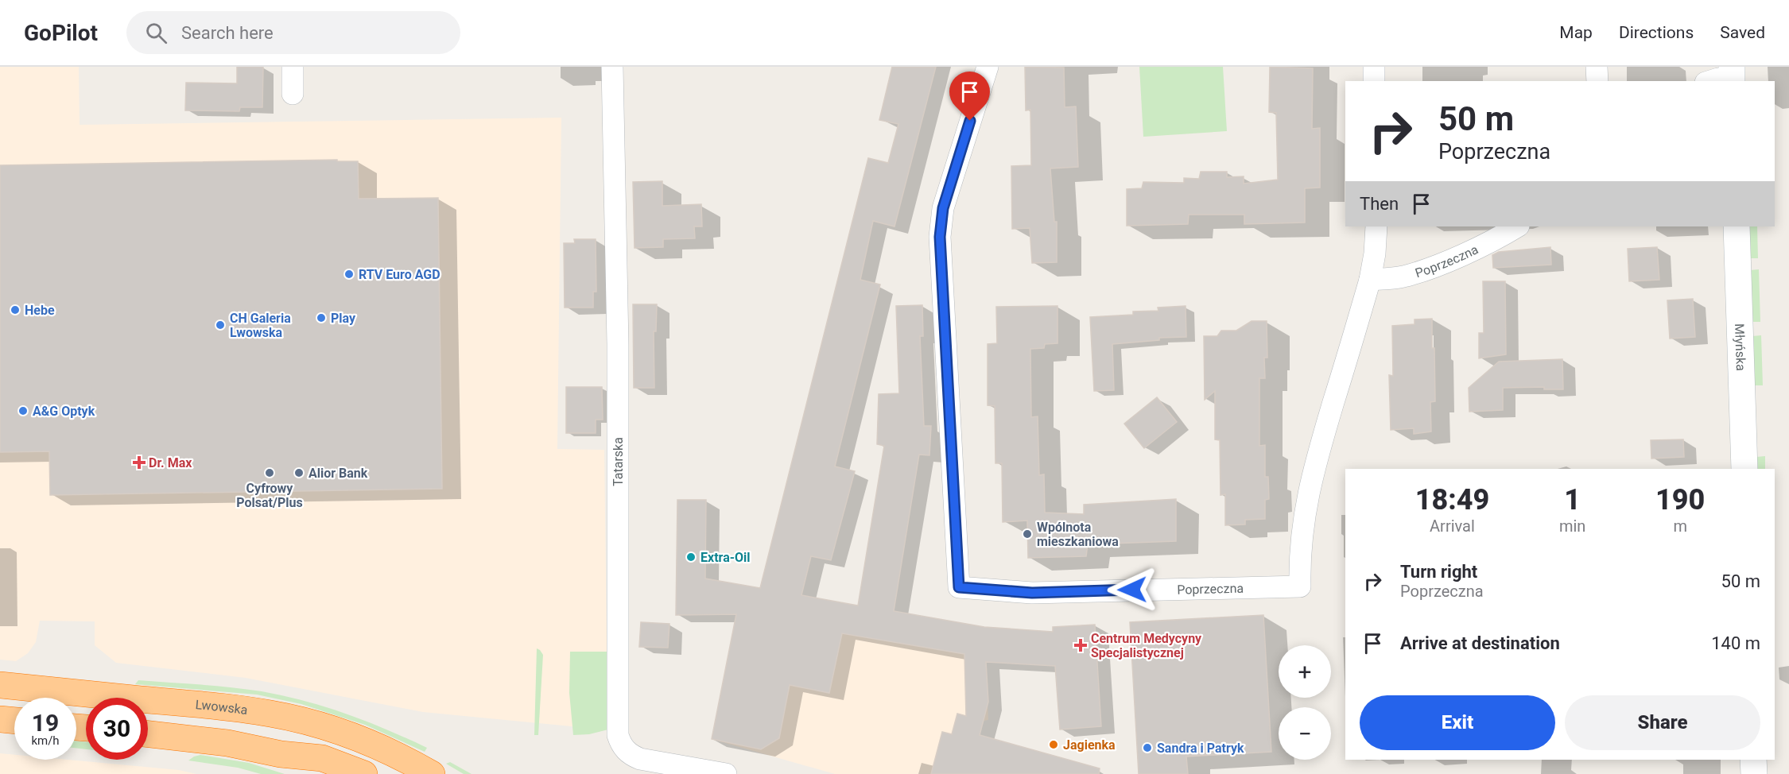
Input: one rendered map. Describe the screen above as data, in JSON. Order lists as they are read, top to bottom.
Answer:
{
  "streets": {
    "highway": ["Lwowska"],
    "street": ["Poprzeczna", "Młyńska", "Tatarska"]
  },
  "places": {
    "other": [
      "RTV Euro AGD",
      "Hebe",
      "Play",
      "CH Galeria Lwowska",
      "A&G Optyk",
      "Cyfrowy Polsat/Plus",
      "Alior Bank",
      "Wpólnota mieszkaniowa",
      "Extra-Oil",
      "Jagienka",
      "Sandra i Patryk"
    ],
    "health": ["Dr. Max", "Centrum Medycyny Specjalistycznej"]
  },
  "page": {
    "header": "GoPilot",
    "search": "Search here",
    "nav": ["Map", "Directions", "Saved"],
    "turn": ["50 m", "Poprzeczna"],
    "then": "Then",
    "eta": [
      "18:49",
      "Arrival",
      "1",
      "min",
      "190",
      "m"
    ],
    "list": [
      {
        "name": "Turn right",
        "note": "Poprzeczna",
        "value": "50 m"
      },
      {
        "name": "Arrive at destination",
        "value": "140 m"
      }
    ],
    "map_buttons": ["+", "−"],
    "buttons": ["Exit", "Share"],
    "speed": "19 km/h",
    "limit": "30"
  }
}
